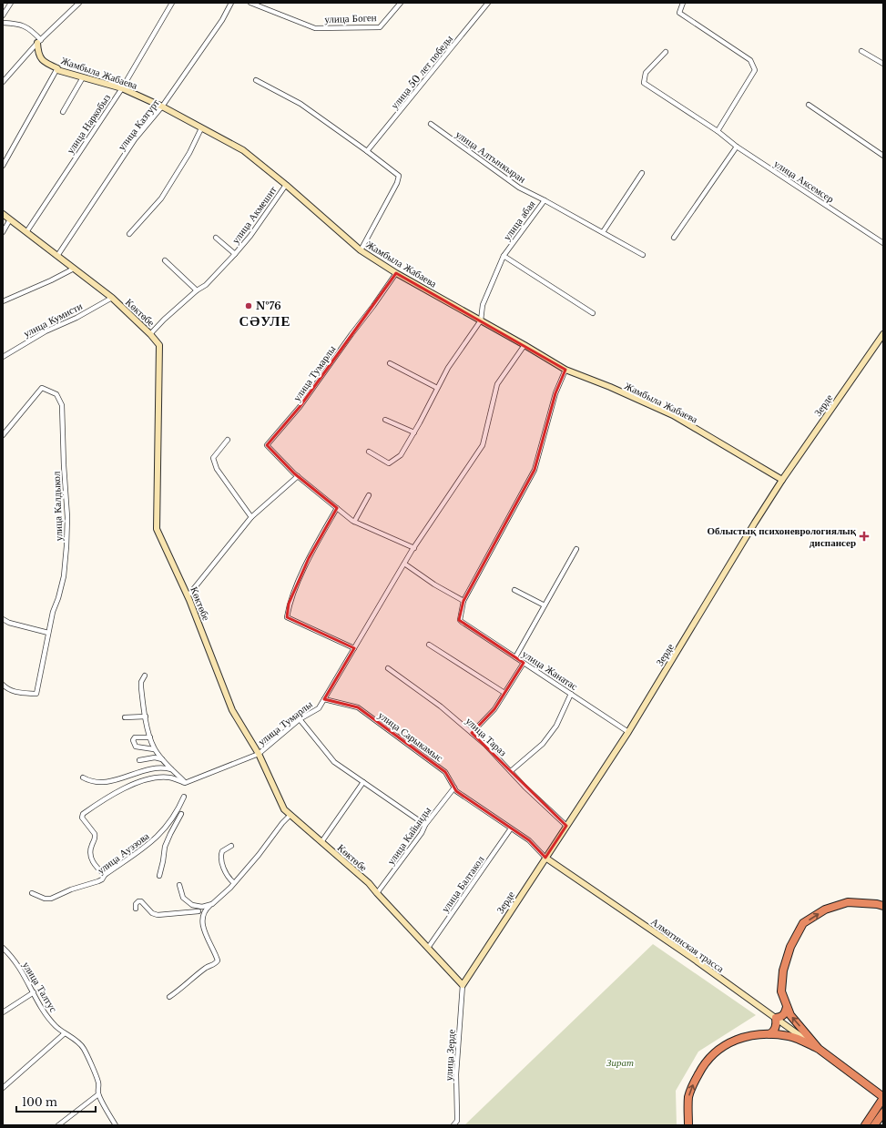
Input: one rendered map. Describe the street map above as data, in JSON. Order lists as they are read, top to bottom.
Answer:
{
  "streets": {
    "street": [
      "улица Боген",
      "улица 50 лет победы",
      "Жамбыла Жабаева",
      "улица Наркобыз",
      "улица Казгурт",
      "улица Алтынкыран",
      "улица Аксемсер",
      "улица Акмешит",
      "улица абая",
      "Көктөбе",
      "улица Кумисти",
      "улица Тумарлы",
      "Зерде",
      "улица Калдыкол",
      "улица Жанатас",
      "улица Сарыкамыс",
      "улица Тараз",
      "улица Кайынды",
      "улица Ауэзова",
      "улица Балтакол",
      "Алматинская трасса",
      "улица Талтус",
      "улица Зерде"
    ]
  },
  "crossings": [
    ["Жамбыла Жабаева", "улица Наркобыз"],
    ["Жамбыла Жабаева", "улица Казгурт"],
    ["Жамбыла Жабаева", "улица Акмешит"],
    ["Жамбыла Жабаева", "улица Тумарлы"],
    ["Жамбыла Жабаева", "Зерде"],
    ["улица Наркобыз", "Көктөбе"],
    ["улица Казгурт", "Көктөбе"],
    ["улица Алтынкыран", "улица абая"],
    ["улица Акмешит", "Көктөбе"],
    ["Көктөбе", "улица Кумисти"],
    ["Көктөбе", "улица Тумарлы"],
    ["Көктөбе", "Зерде"],
    ["Көктөбе", "улица Кайынды"],
    ["Көктөбе", "улица Балтакол"],
    ["Көктөбе", "улица Зерде"],
    ["улица Тумарлы", "улица Сарыкамыс"],
    ["Зерде", "улица Жанатас"],
    ["Зерде", "улица Сарыкамыс"],
    ["Зерде", "улица Тараз"],
    ["Зерде", "Алматинская трасса"],
    ["Зерде", "улица Зерде"],
    ["улица Сарыкамыс", "улица Кайынды"],
    ["улица Сарыкамыс", "улица Балтакол"],
    ["улица Сарыкамыс", "Алматинская трасса"]
  ],
  "districts": ["СӘУЛЕ"],
  "parks": ["Зират"],
  "places": {
    "other": ["№76"],
    "health": ["Облыстық психоневрологиялық диспансер"]
  },
  "scale_bar": "100 m"
}
